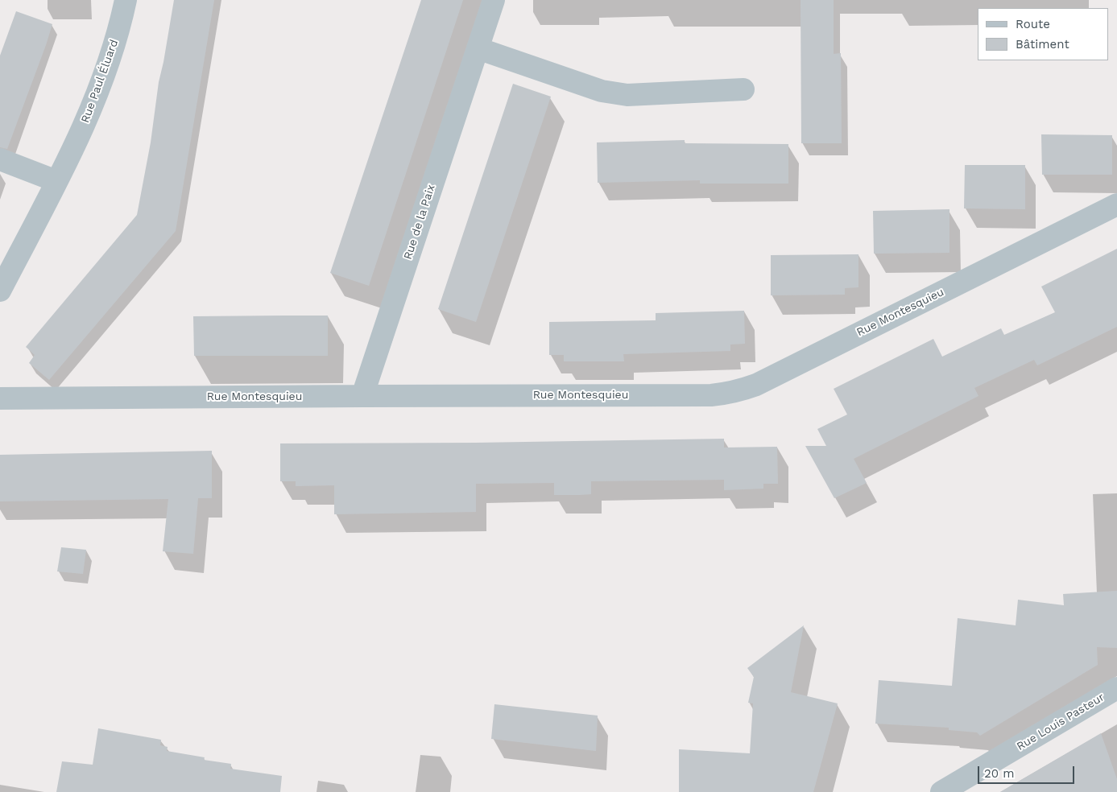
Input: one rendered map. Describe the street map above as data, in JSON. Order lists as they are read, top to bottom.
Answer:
{
  "streets": {
    "street": [
      "Rue Paul Éluard",
      "Rue de la Paix",
      "Rue Montesquieu",
      "Rue Louis Pasteur"
    ]
  },
  "crossings": [
    ["Rue de la Paix", "Rue Montesquieu"]
  ],
  "legend": ["Route", "Bâtiment"],
  "scale_bar": "20 m"
}
